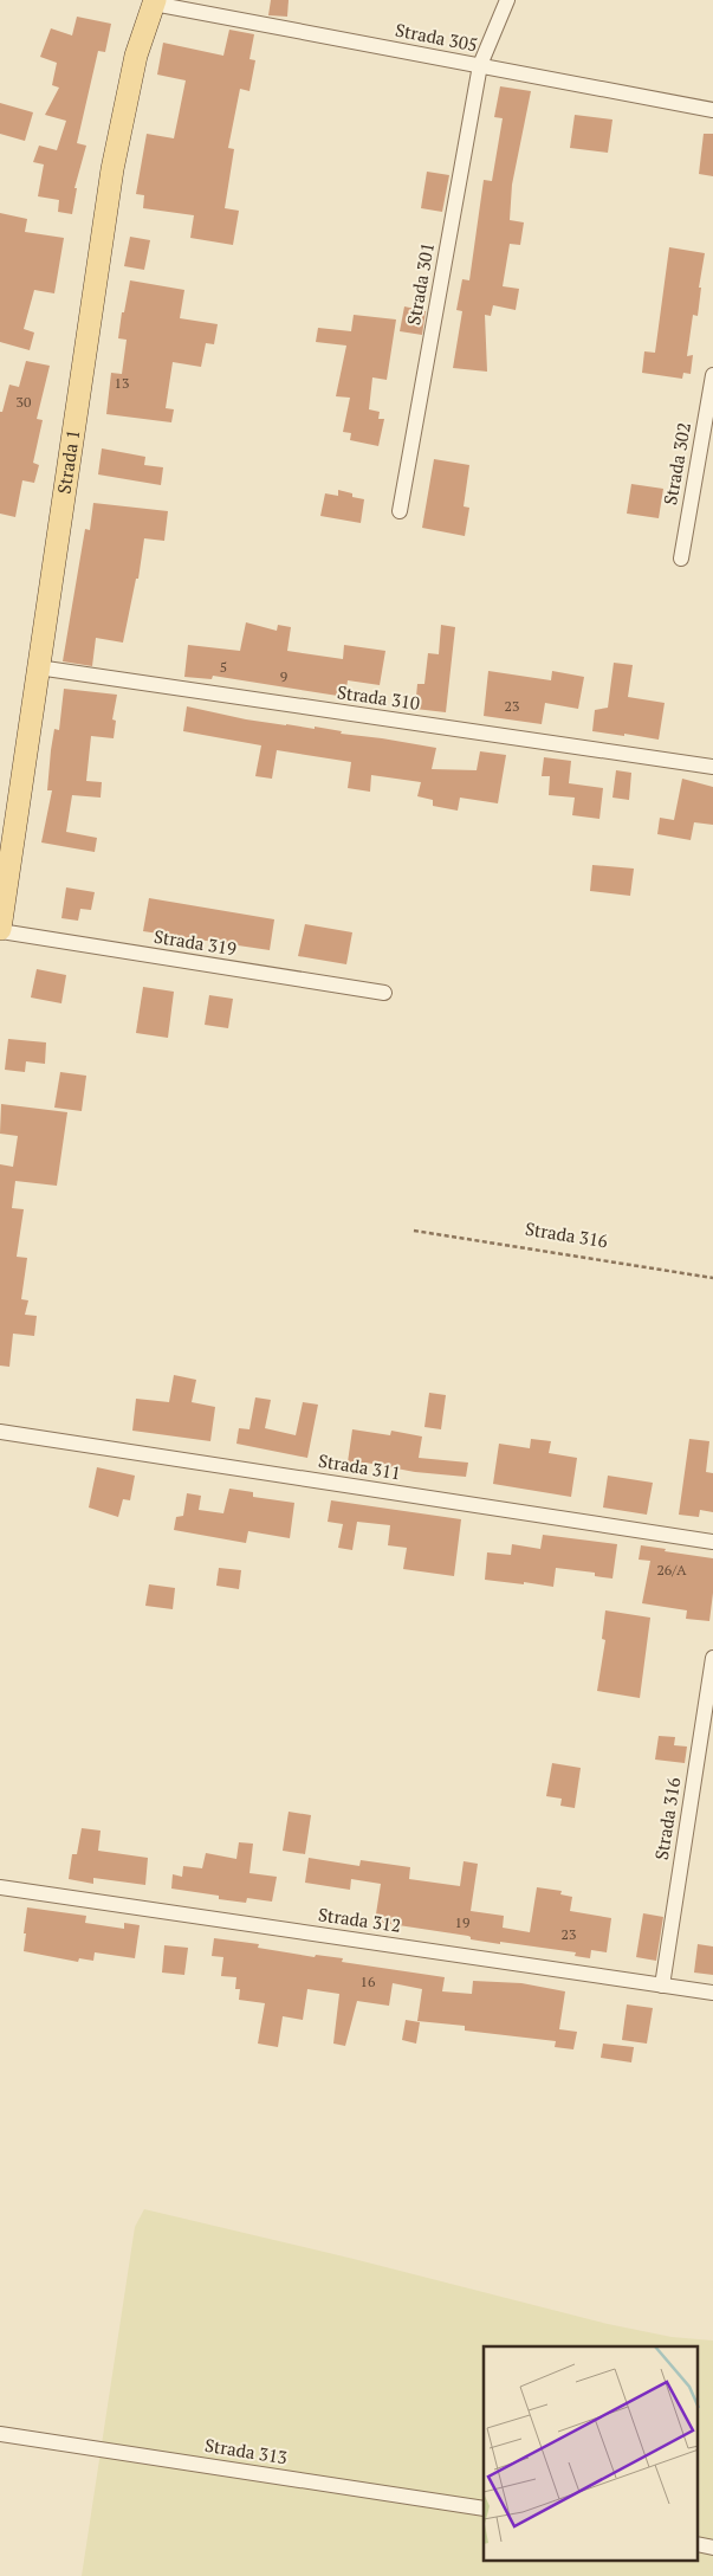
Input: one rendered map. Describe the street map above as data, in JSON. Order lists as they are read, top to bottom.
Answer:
{
  "streets": {
    "main road": ["Strada 1"],
    "street": [
      "Strada 305",
      "Strada 301",
      "Strada 302",
      "Strada 310",
      "Strada 319",
      "Strada 316",
      "Strada 311",
      "Strada 312",
      "Strada 313"
    ]
  },
  "crossings": [
    ["Strada 305", "Strada 301"],
    ["Strada 305", "Strada 1"],
    ["Strada 1", "Strada 310"],
    ["Strada 1", "Strada 319"],
    ["Strada 316", "Strada 312"]
  ],
  "house_numbers": [
    "13",
    "30",
    "5",
    "9",
    "23",
    "26/A",
    "19",
    "23",
    "16"
  ]
}
